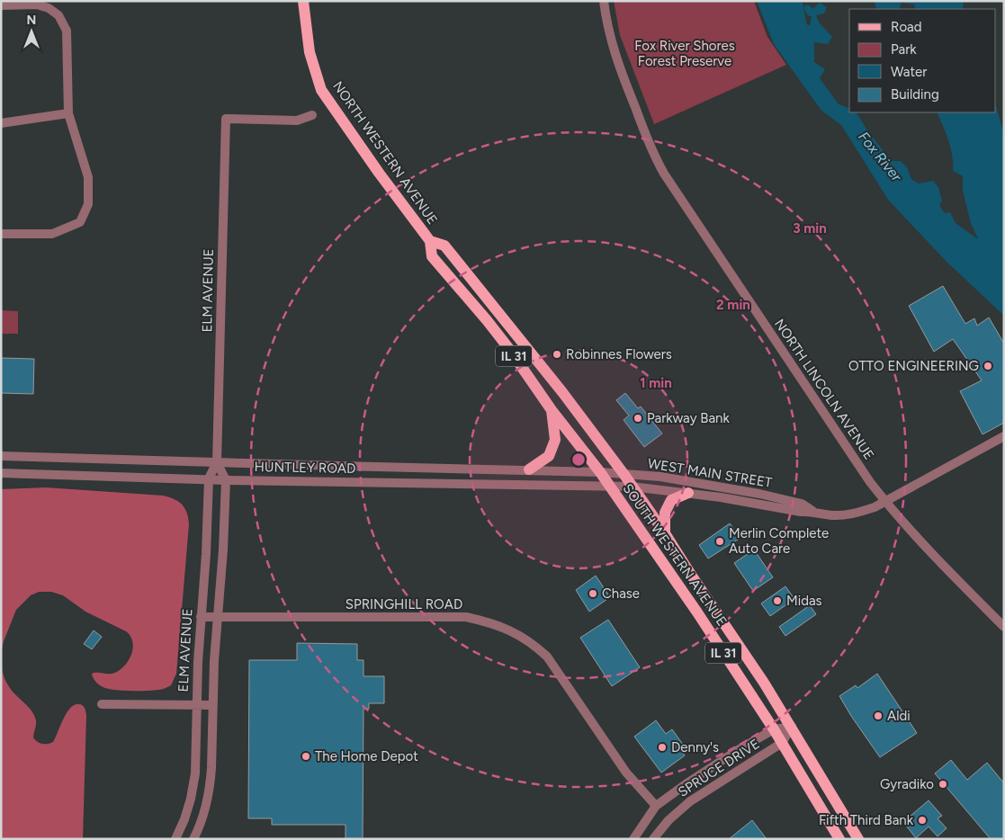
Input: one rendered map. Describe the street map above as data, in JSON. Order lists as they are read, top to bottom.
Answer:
{
  "streets": {
    "main road": ["NORTH WESTERN AVENUE", "IL 31", "SOUTH WESTERN AVENUE"],
    "street": [
      "ELM AVENUE",
      "NORTH LINCOLN AVENUE",
      "HUNTLEY ROAD",
      "WEST MAIN STREET",
      "SPRINGHILL ROAD",
      "SPRUCE DRIVE"
    ]
  },
  "crossings": [
    ["NORTH WESTERN AVENUE", "HUNTLEY ROAD"],
    ["NORTH WESTERN AVENUE", "WEST MAIN STREET"],
    ["NORTH WESTERN AVENUE", "SOUTH WESTERN AVENUE"],
    ["ELM AVENUE", "HUNTLEY ROAD"],
    ["ELM AVENUE", "SPRINGHILL ROAD"],
    ["NORTH LINCOLN AVENUE", "WEST MAIN STREET"],
    ["HUNTLEY ROAD", "WEST MAIN STREET"],
    ["HUNTLEY ROAD", "SOUTH WESTERN AVENUE"],
    ["WEST MAIN STREET", "SOUTH WESTERN AVENUE"],
    ["SOUTH WESTERN AVENUE", "SPRUCE DRIVE"],
    ["SPRINGHILL ROAD", "SPRUCE DRIVE"]
  ],
  "water": ["Fox River"],
  "parks": ["Fox River Shores Forest Preserve"],
  "places": [
    "Robinnes Flowers",
    "OTTO ENGINEERING",
    "Parkway Bank",
    "Merlin Complete Auto Care",
    "Chase",
    "Midas",
    "Aldi",
    "Denny's",
    "The Home Depot",
    "Gyradiko",
    "Fifth Third Bank"
  ],
  "legend": [
    "Road",
    "Park",
    "Water",
    "Building"
  ],
  "north": "top",
  "rings": ["3 min", "2 min", "1 min"]
}
